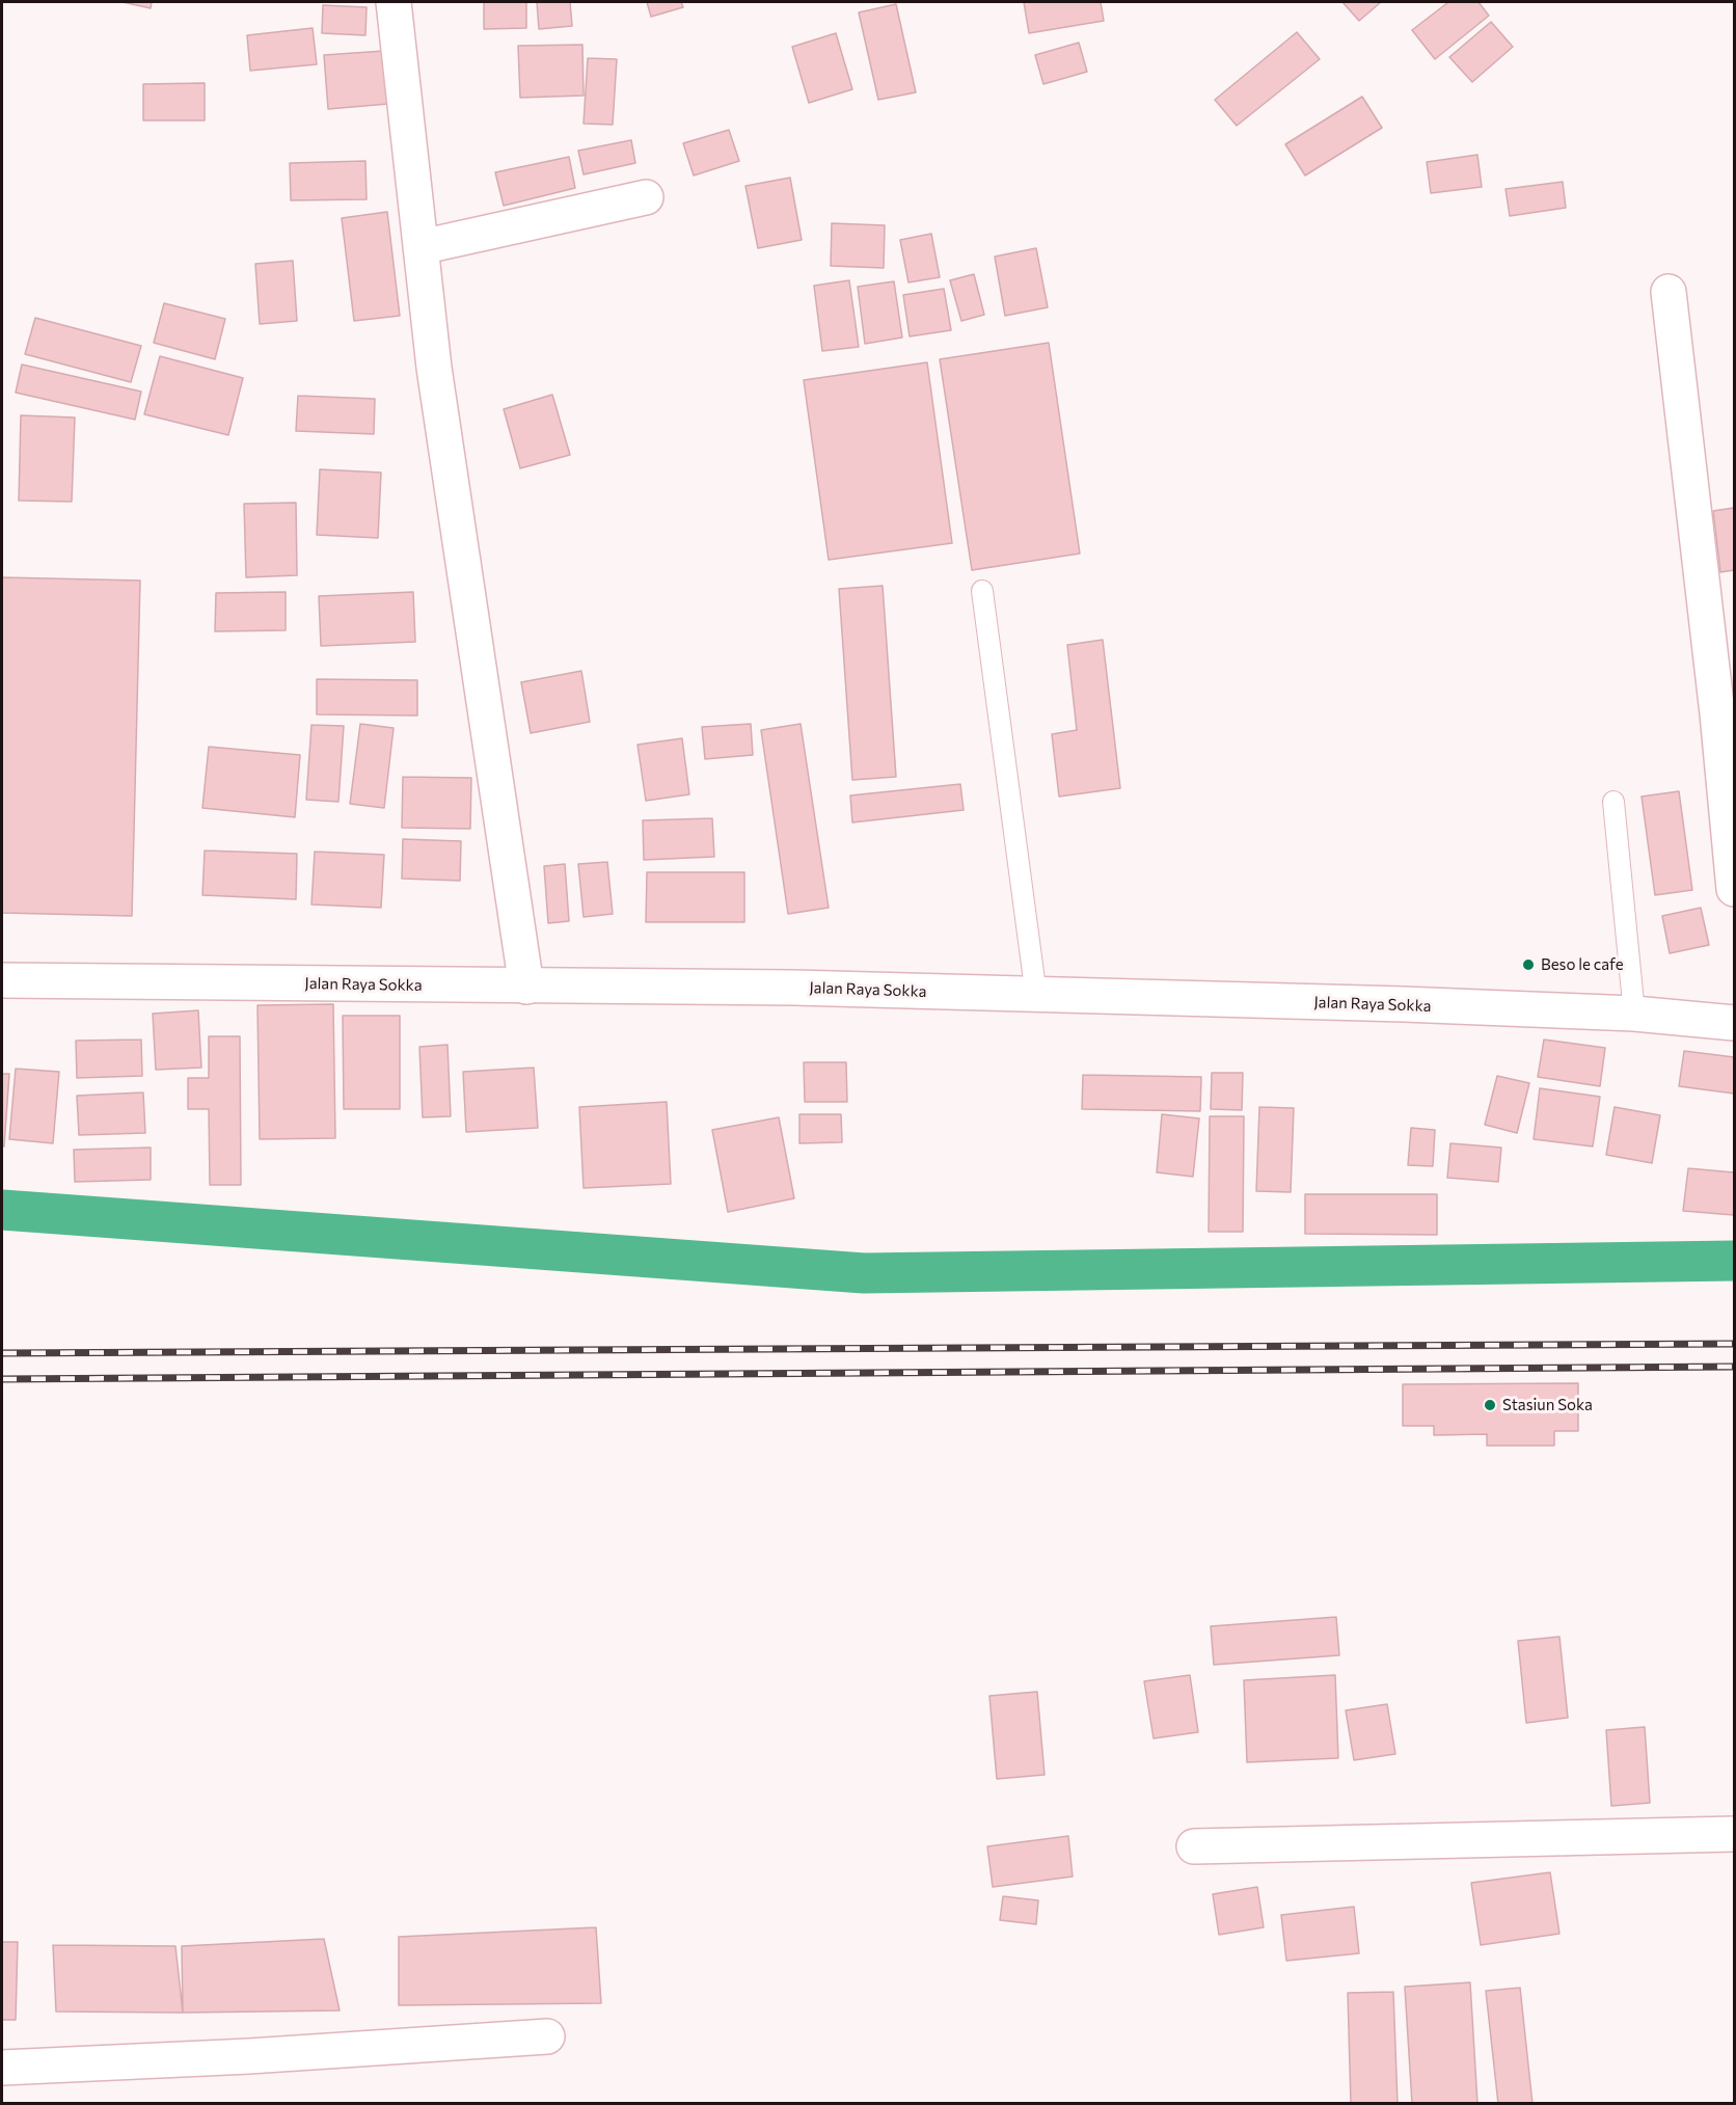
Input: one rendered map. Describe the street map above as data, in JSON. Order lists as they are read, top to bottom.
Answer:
{
  "streets": {
    "street": ["Jalan Raya Sokka"]
  },
  "places": ["Beso le cafe", "Stasiun Soka"]
}
